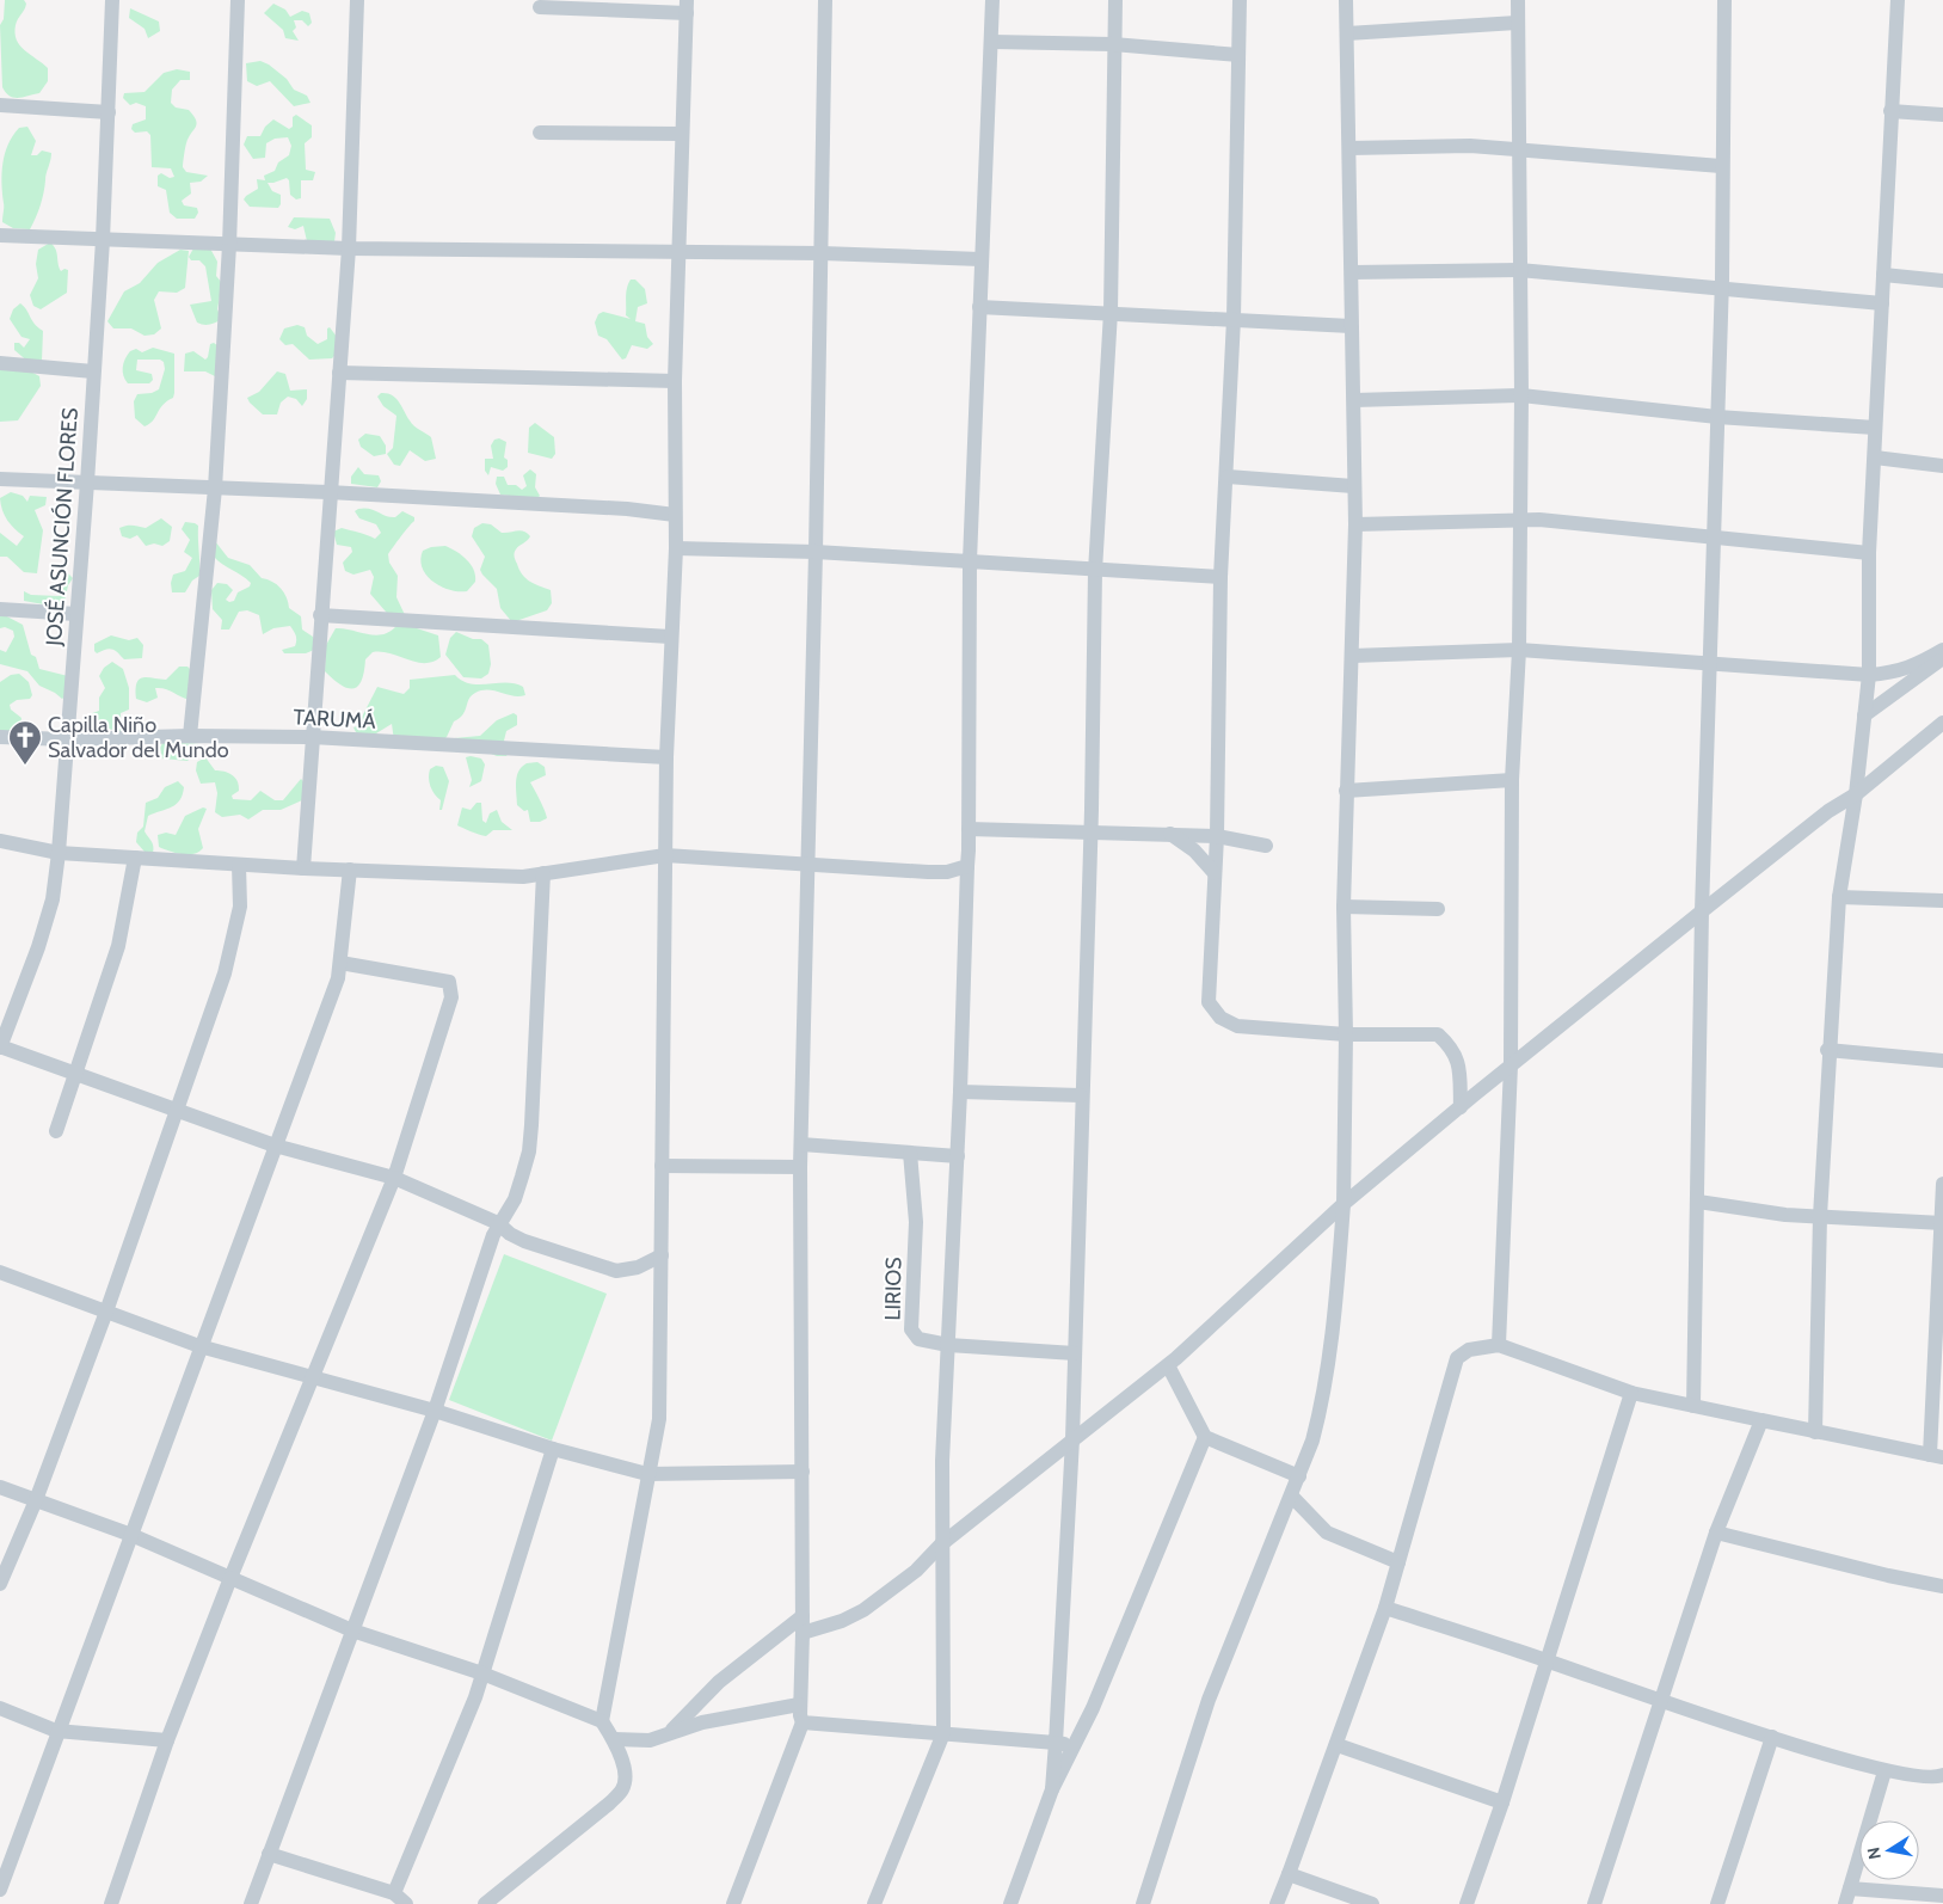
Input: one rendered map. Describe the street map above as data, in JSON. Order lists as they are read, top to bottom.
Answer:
{
  "streets": {
    "street": ["JOSÉ ASUNCIÓN FLORES", "TARUMÁ", "LIRIOS"]
  },
  "crossings": [
    ["JOSÉ ASUNCIÓN FLORES", "TARUMÁ"]
  ],
  "places": {
    "church": ["Capilla Niño Salvador del Mundo"]
  },
  "north": "left"
}
